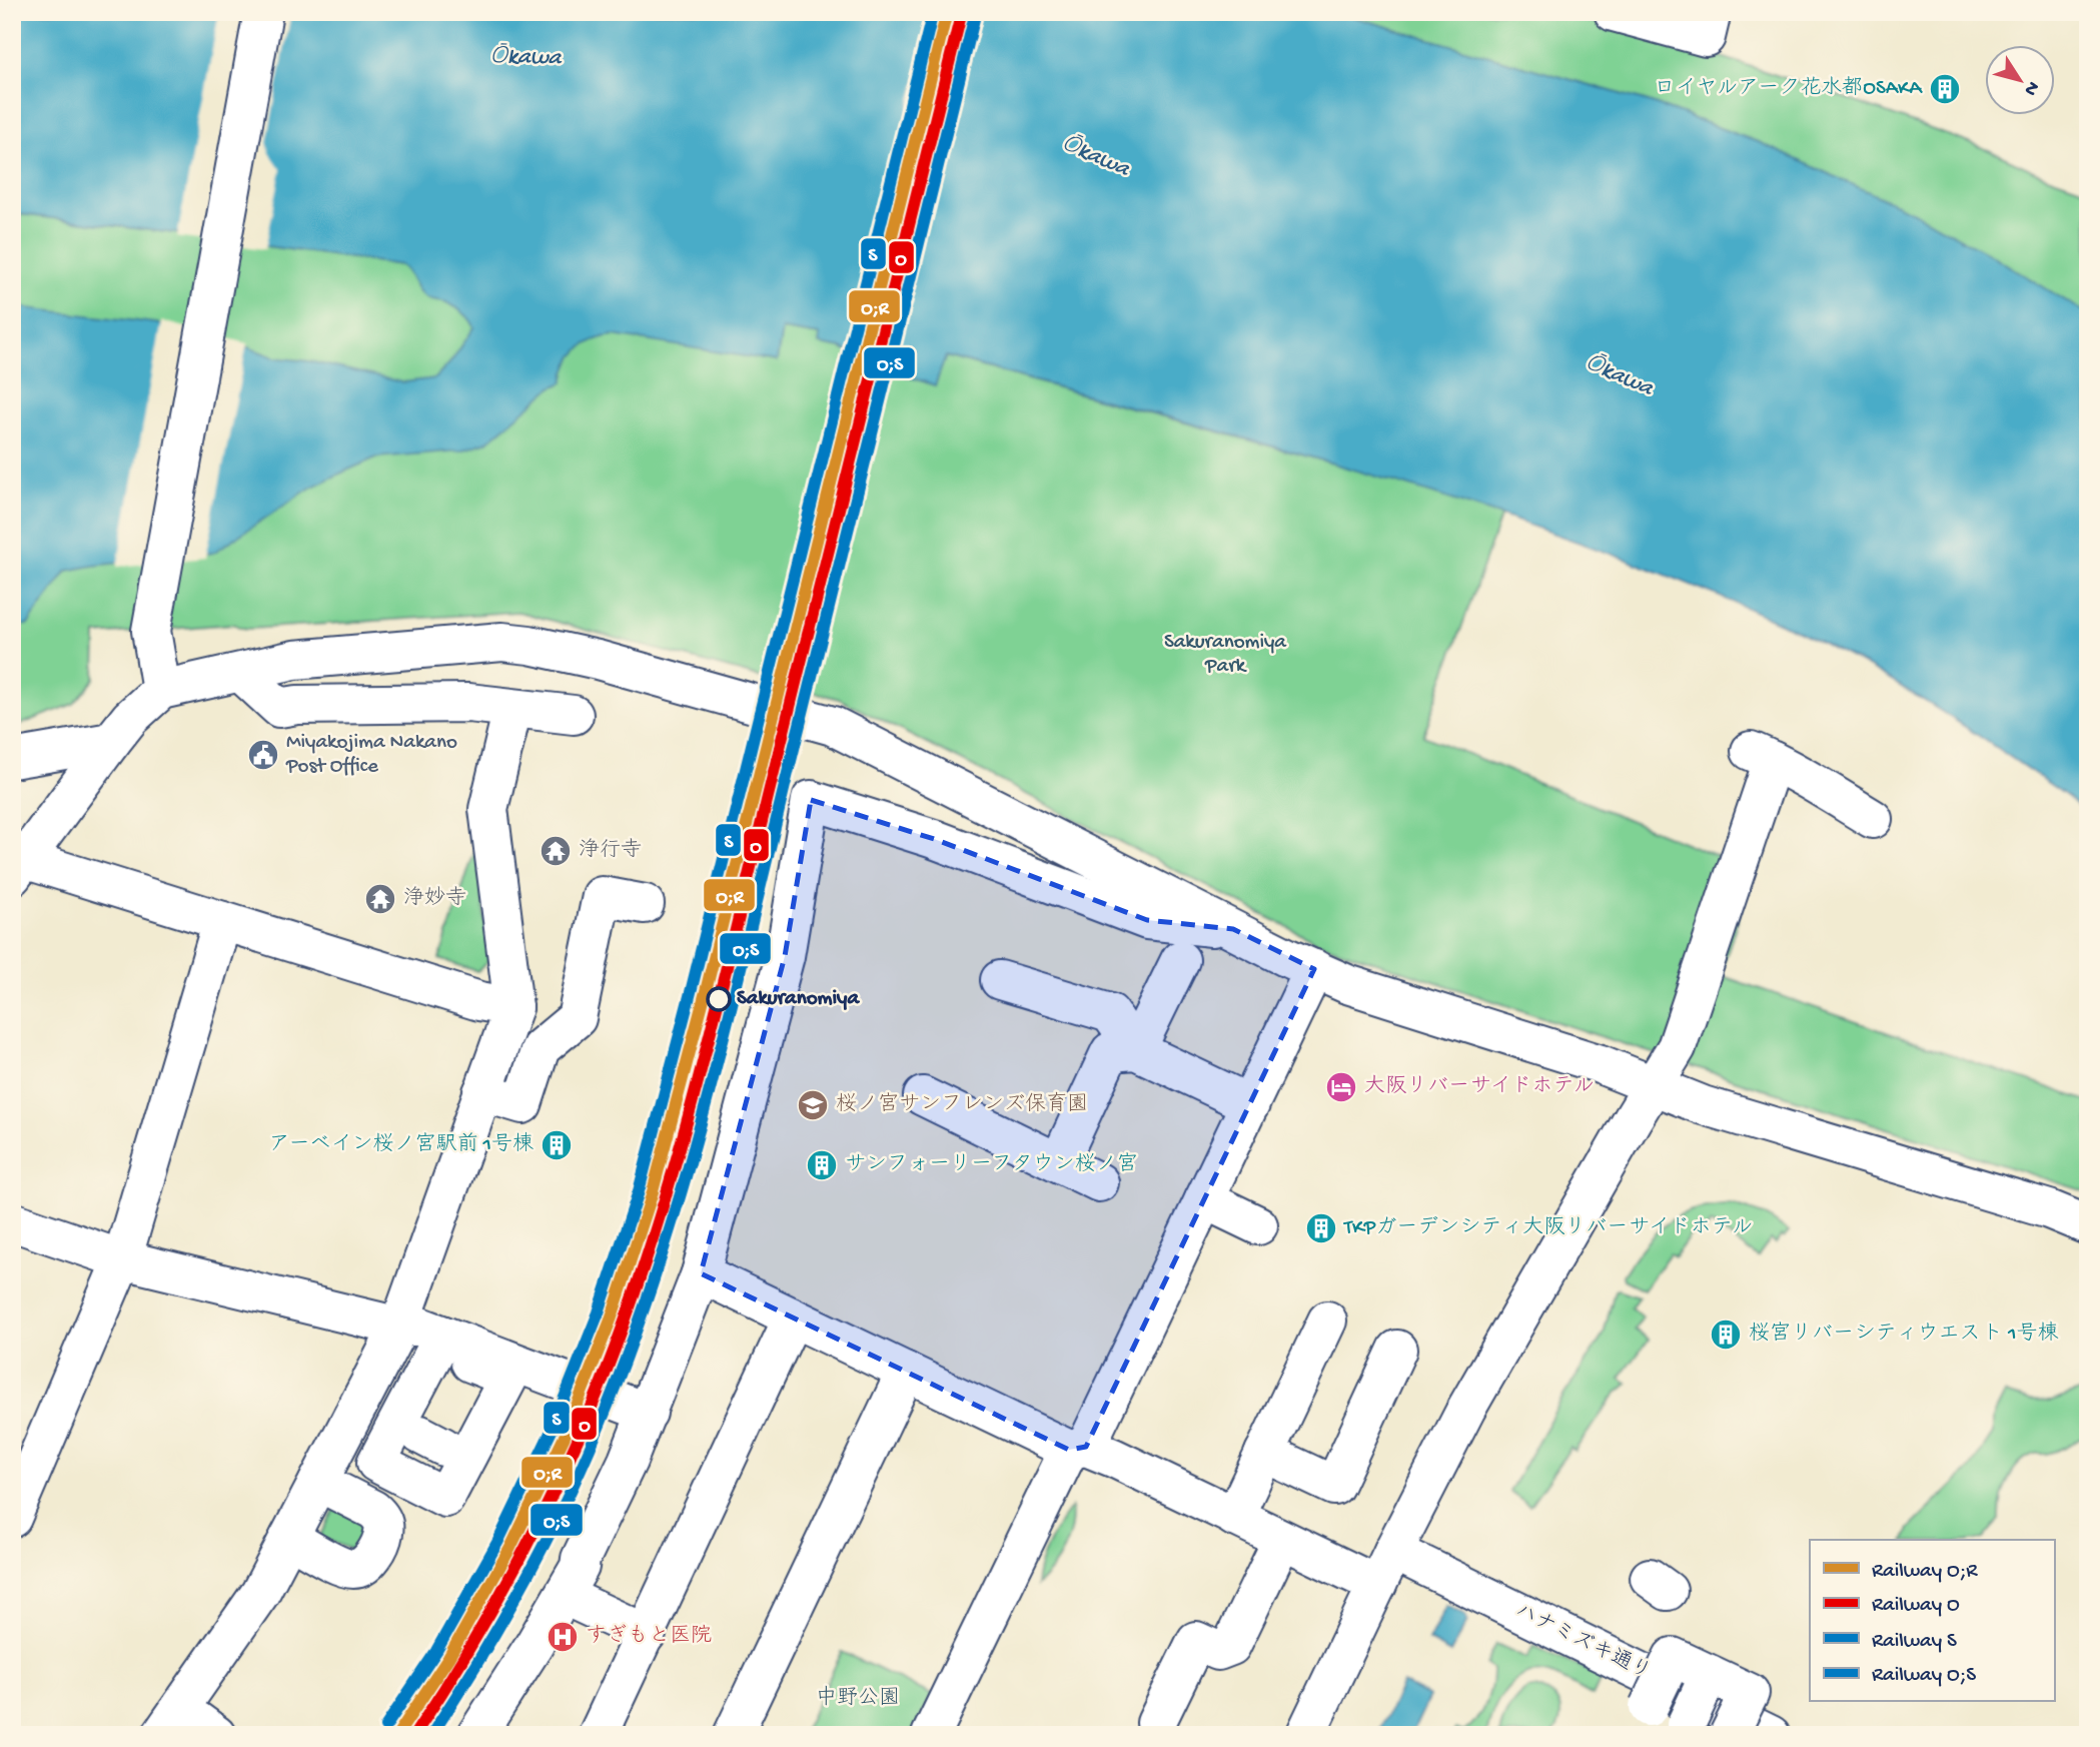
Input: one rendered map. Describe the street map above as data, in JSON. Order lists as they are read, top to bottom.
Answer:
{
  "streets": {
    "street": ["ハナミズキ通り"]
  },
  "water": ["Ōkawa"],
  "parks": ["Sakuranomiya Park", "中野公園"],
  "places": {
    "building": [
      "ロイヤルアーク花水都OSAKA",
      "アーベイン桜ノ宮駅前 1号棟",
      "サンフォーリーフタウン桜ノ宮",
      "TKPガーデンシティ大阪リバーサイドホテル",
      "桜宮リバーシティウエスト 1号棟"
    ],
    "public building": ["Miyakojima Nakano Post Office"],
    "temple": ["浄行寺", "浄妙寺"],
    "other": ["Sakuranomiya"],
    "hotel": ["大阪リバーサイドホテル"],
    "school or university": ["桜ノ宮サンフレンズ保育園"],
    "hospital": ["すぎもと医院"]
  },
  "lines": [
    "rail line O;R",
    "rail line S",
    "rail line O",
    "rail line O;S"
  ],
  "legend": [
    "Railway O;R",
    "Railway O",
    "Railway S",
    "Railway O;S"
  ],
  "north": "bottom right"
}
